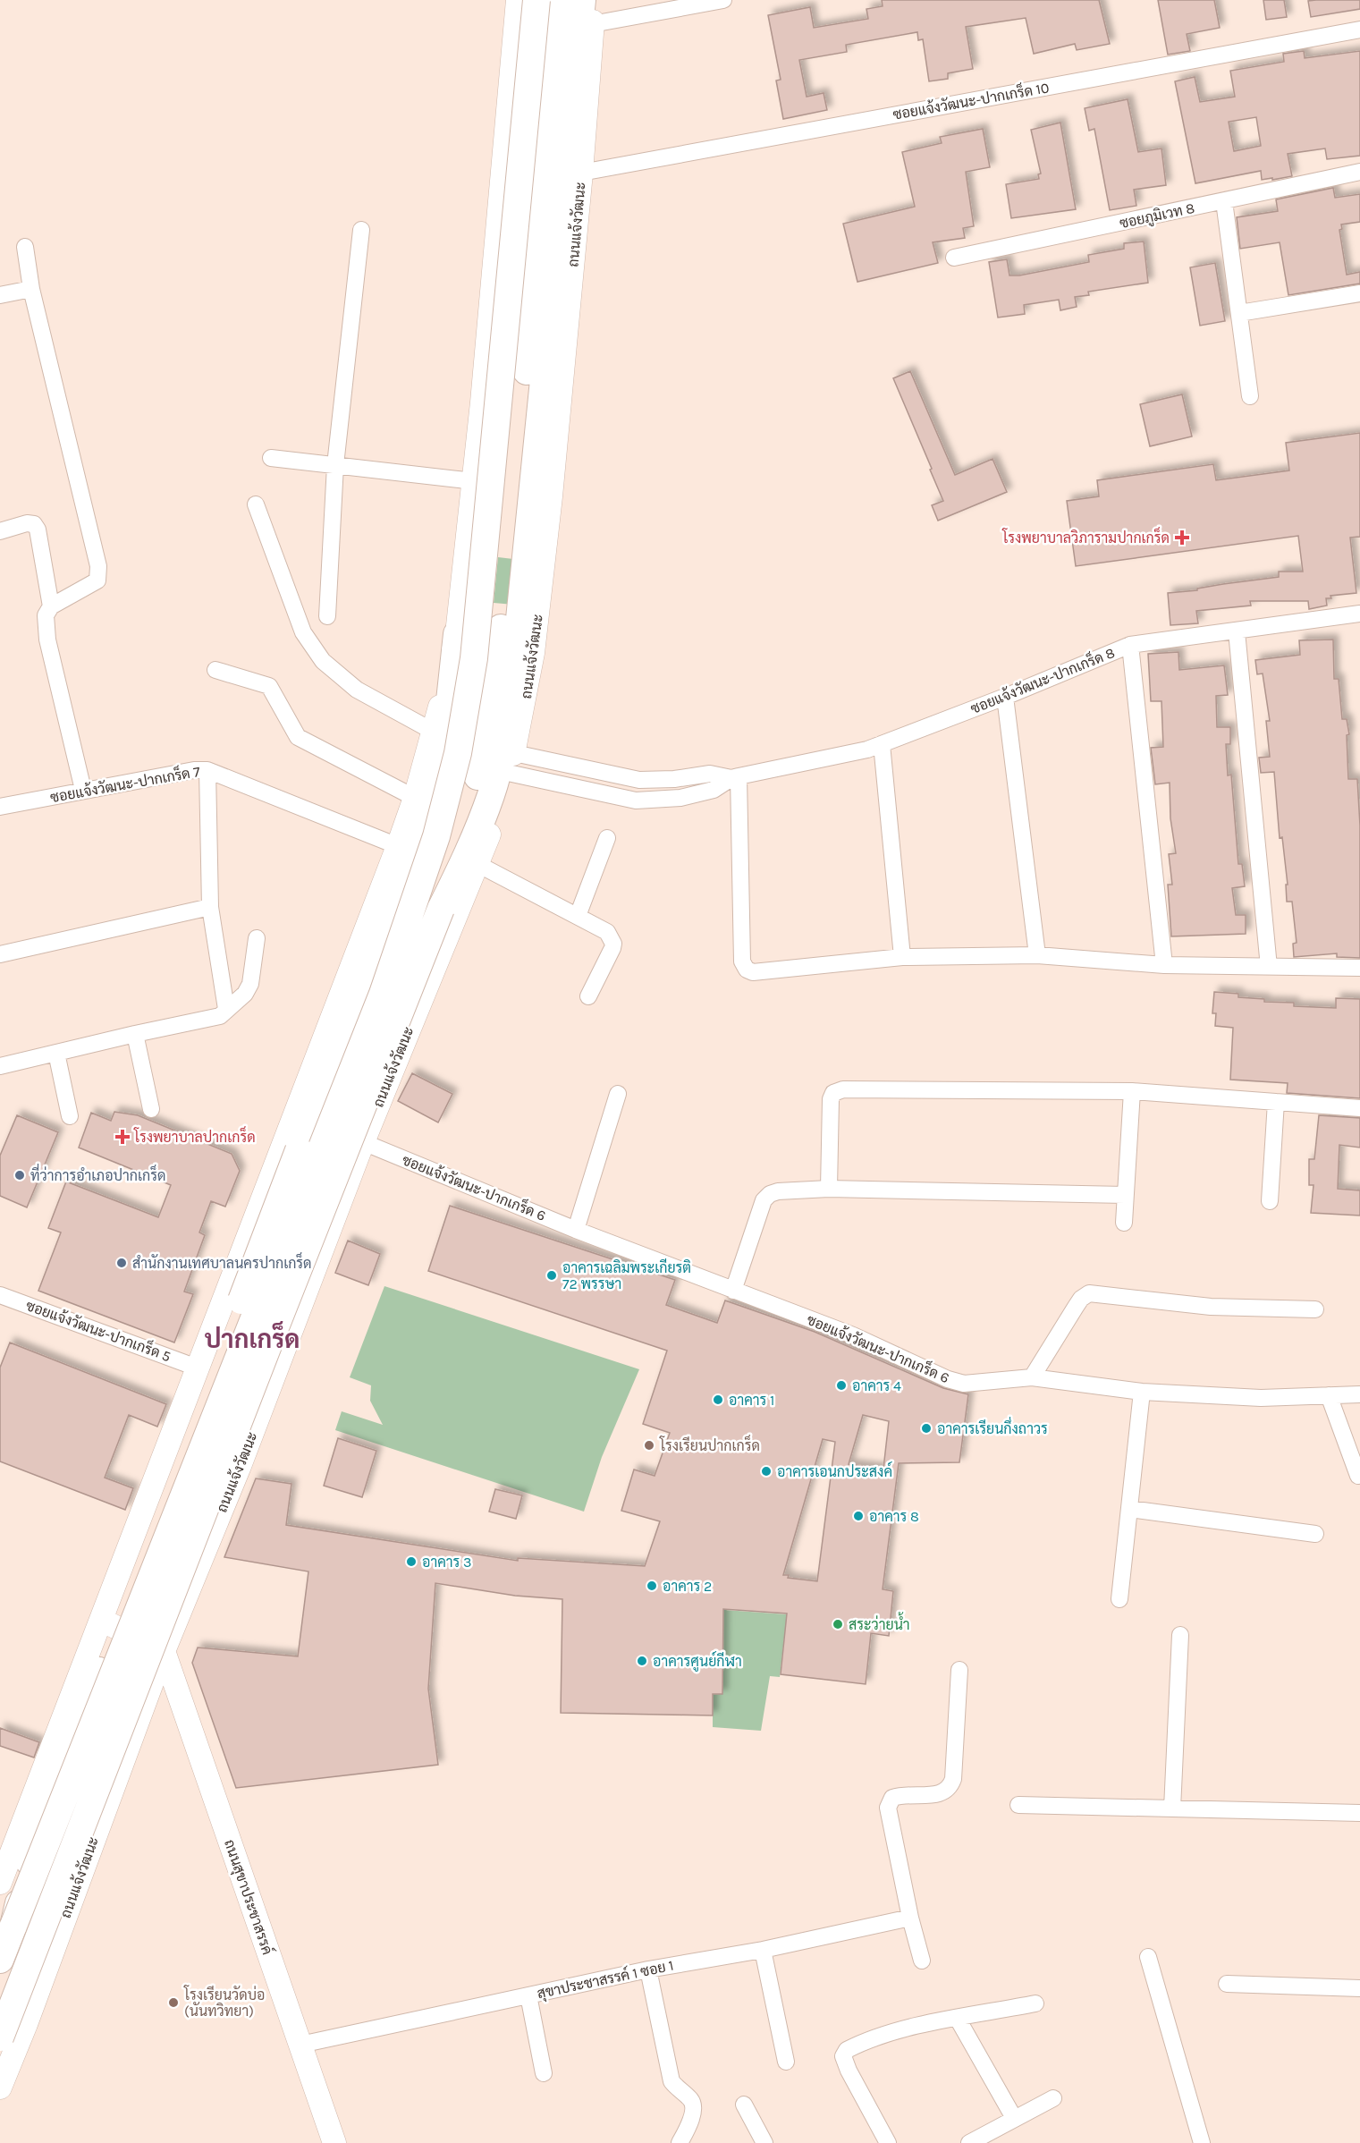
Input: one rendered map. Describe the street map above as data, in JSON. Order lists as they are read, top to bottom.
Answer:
{
  "streets": {
    "main road": ["ถนนแจ้งวัฒนะ", "ถนนสุขาประชาสรรค์"],
    "street": [
      "ซอยแจ้งวัฒนะ-ปากเกร็ด 10",
      "ซอยภูมิเวท 8",
      "ซอยแจ้งวัฒนะ-ปากเกร็ด 8",
      "ซอยแจ้งวัฒนะ-ปากเกร็ด 7",
      "ซอยแจ้งวัฒนะ-ปากเกร็ด 6",
      "ซอยแจ้งวัฒนะ-ปากเกร็ด 5",
      "สุขาประชาสรรค์ 1 ซอย 1"
    ]
  },
  "crossings": [
    ["ซอยแจ้งวัฒนะ-ปากเกร็ด 10", "ถนนแจ้งวัฒนะ"],
    ["ถนนแจ้งวัฒนะ", "ซอยแจ้งวัฒนะ-ปากเกร็ด 8"],
    ["ถนนแจ้งวัฒนะ", "ซอยแจ้งวัฒนะ-ปากเกร็ด 6"],
    ["ถนนแจ้งวัฒนะ", "ถนนสุขาประชาสรรค์"],
    ["ถนนสุขาประชาสรรค์", "สุขาประชาสรรค์ 1 ซอย 1"]
  ],
  "districts": ["ปากเกร็ด"],
  "places": {
    "health": ["โรงพยาบาลวิภารามปากเกร็ด", "โรงพยาบาลปากเกร็ด"],
    "other": [
      "ที่ว่าการอำเภอปากเกร็ด",
      "สำนักงานเทศบาลนครปากเกร็ด",
      "อาคารเฉลิมพระเกียรติ 72 พรรษา",
      "อาคาร 4",
      "อาคาร 1",
      "อาคารเรียนกึ่งถาวร",
      "โรงเรียนปากเกร็ด",
      "อาคารเอนกประสงค์",
      "อาคาร 8",
      "อาคาร 3",
      "อาคาร 2",
      "สระว่ายน้ำ",
      "อาคารศูนย์กีฬา",
      "โรงเรียนวัดบ่อ (นันทวิทยา)"
    ]
  }
}
